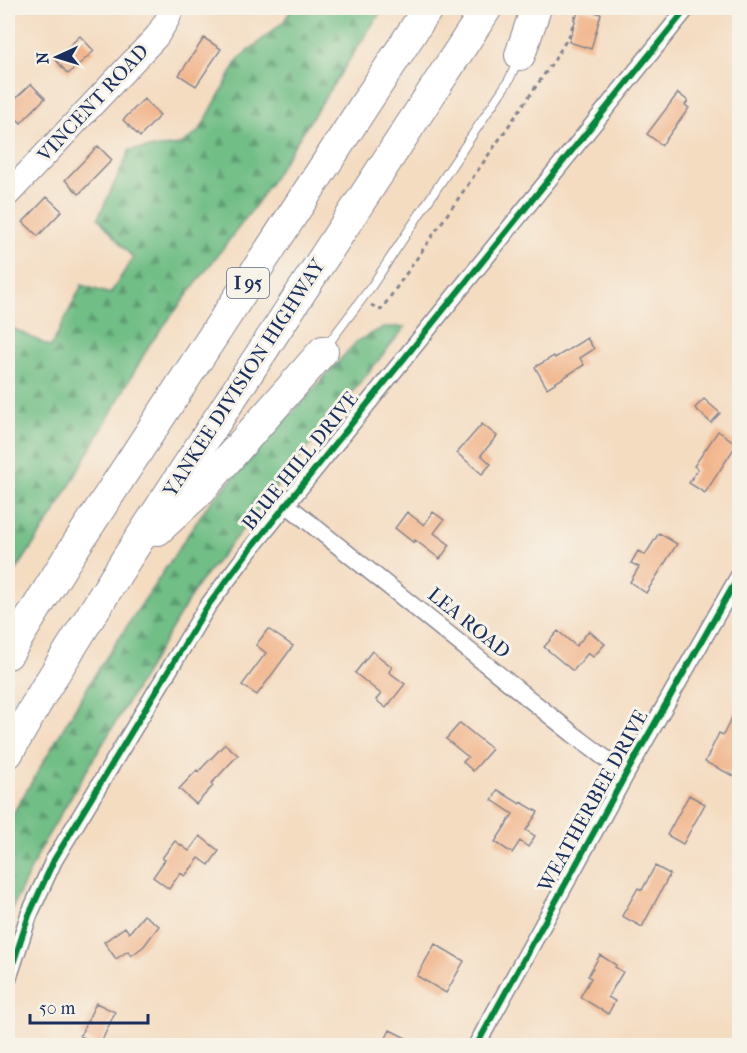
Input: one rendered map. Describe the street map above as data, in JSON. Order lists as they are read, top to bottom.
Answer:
{
  "streets": {
    "highway": ["I 95", "YANKEE DIVISION HIGHWAY"],
    "street": [
      "VINCENT ROAD",
      "BLUE HILL DRIVE",
      "LEA ROAD",
      "WEATHERBEE DRIVE"
    ]
  },
  "crossings": [
    ["BLUE HILL DRIVE", "LEA ROAD"],
    ["LEA ROAD", "WEATHERBEE DRIVE"]
  ],
  "scale_bar": "50 m",
  "north": "left"
}
